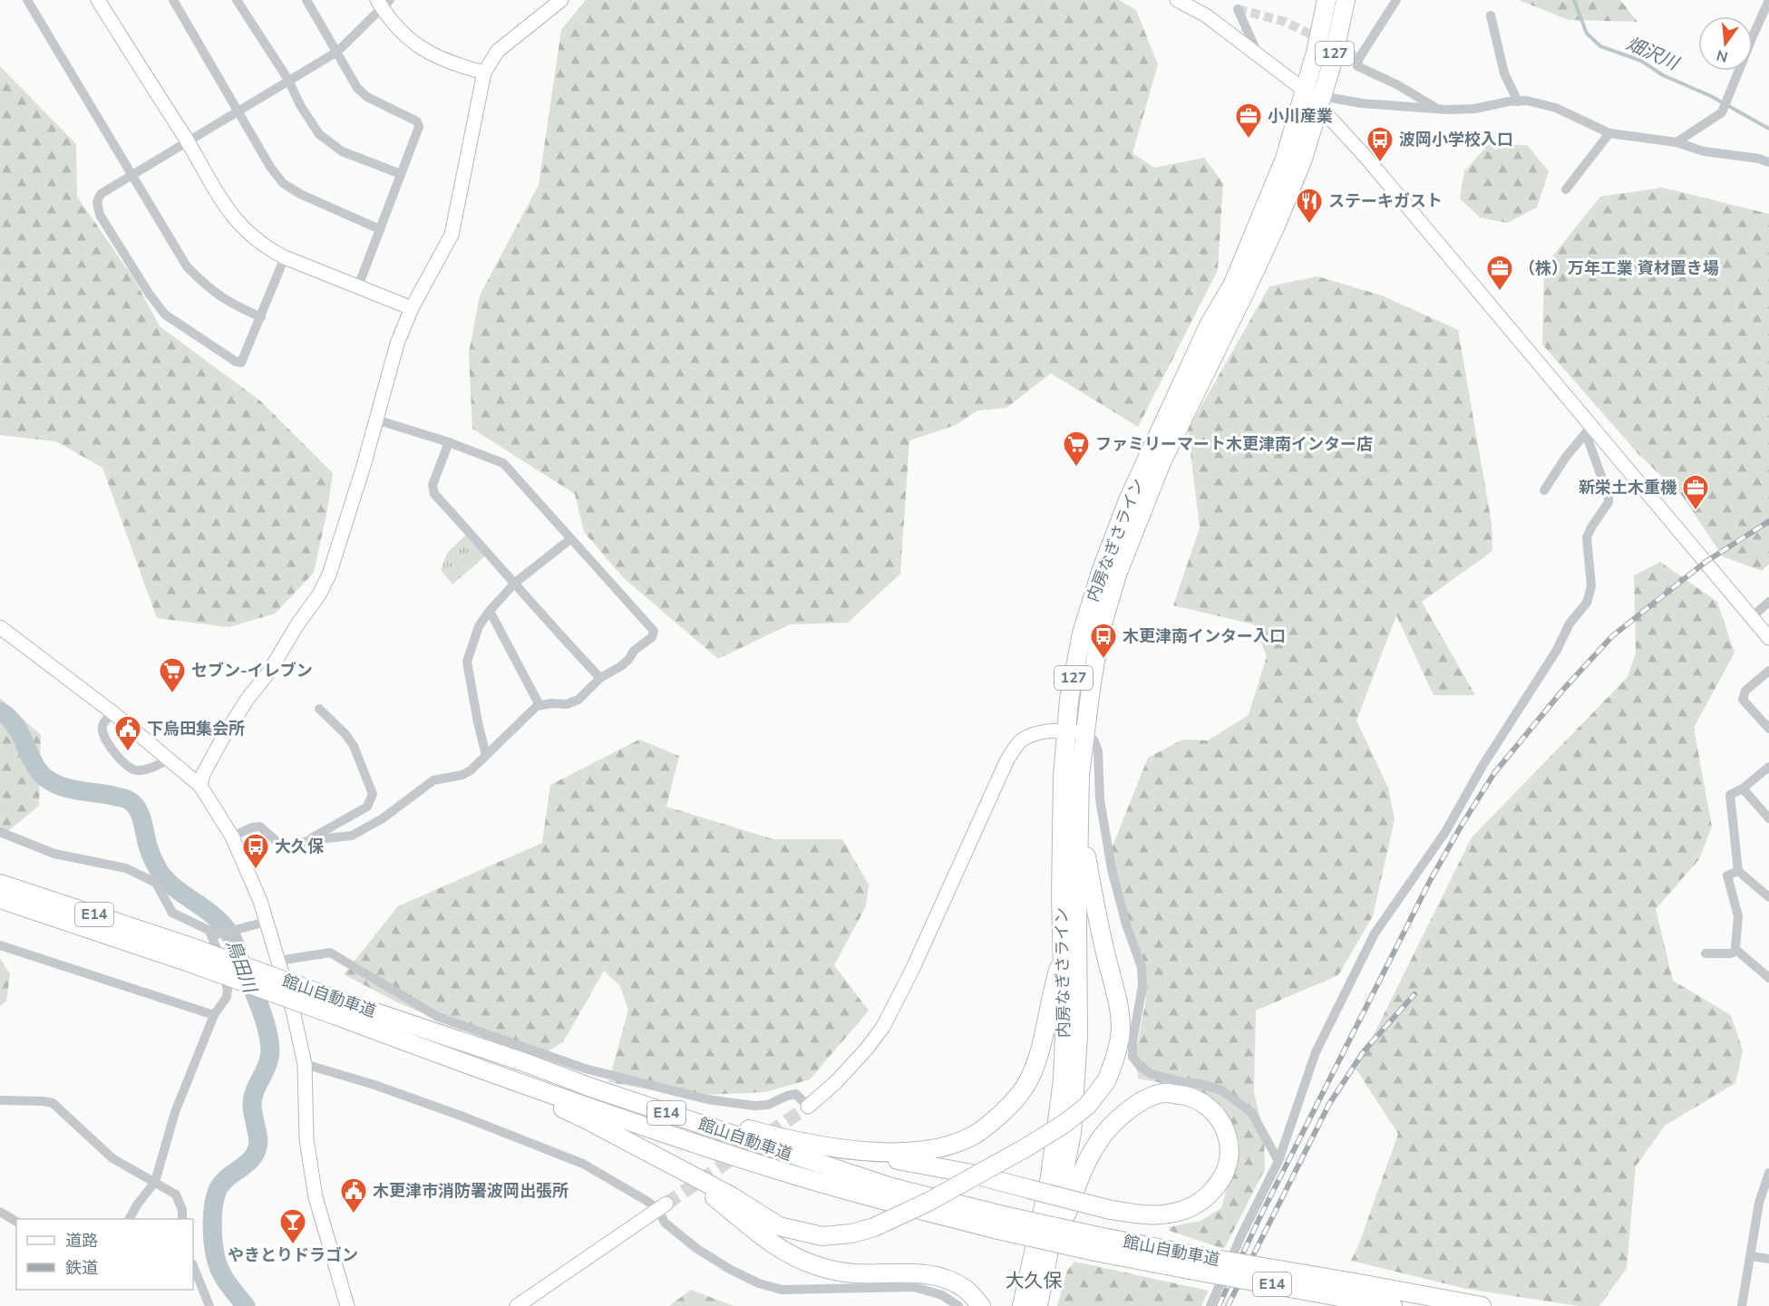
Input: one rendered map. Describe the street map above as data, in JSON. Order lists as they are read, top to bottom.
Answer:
{
  "streets": {
    "highway": [
      "127",
      "内房なぎさライン",
      "E14",
      "館山自動車道"
    ]
  },
  "districts": ["大久保"],
  "water": ["畑沢川", "鳥田川"],
  "places": {
    "office": ["小川産業", "（株）万年工業 資材置き場", "新栄土木重機"],
    "bus stop": ["波岡小学校入口", "木更津南インター入口", "大久保"],
    "restaurant": ["ステーキガスト"],
    "supermarket": ["ファミリーマート木更津南インター店", "セブン-イレブン"],
    "public building": ["下烏田集会所", "木更津市消防署波岡出張所"],
    "bar": ["やきとりドラゴン"]
  },
  "legend": ["道路", "鉄道"],
  "north": "bottom"
}
